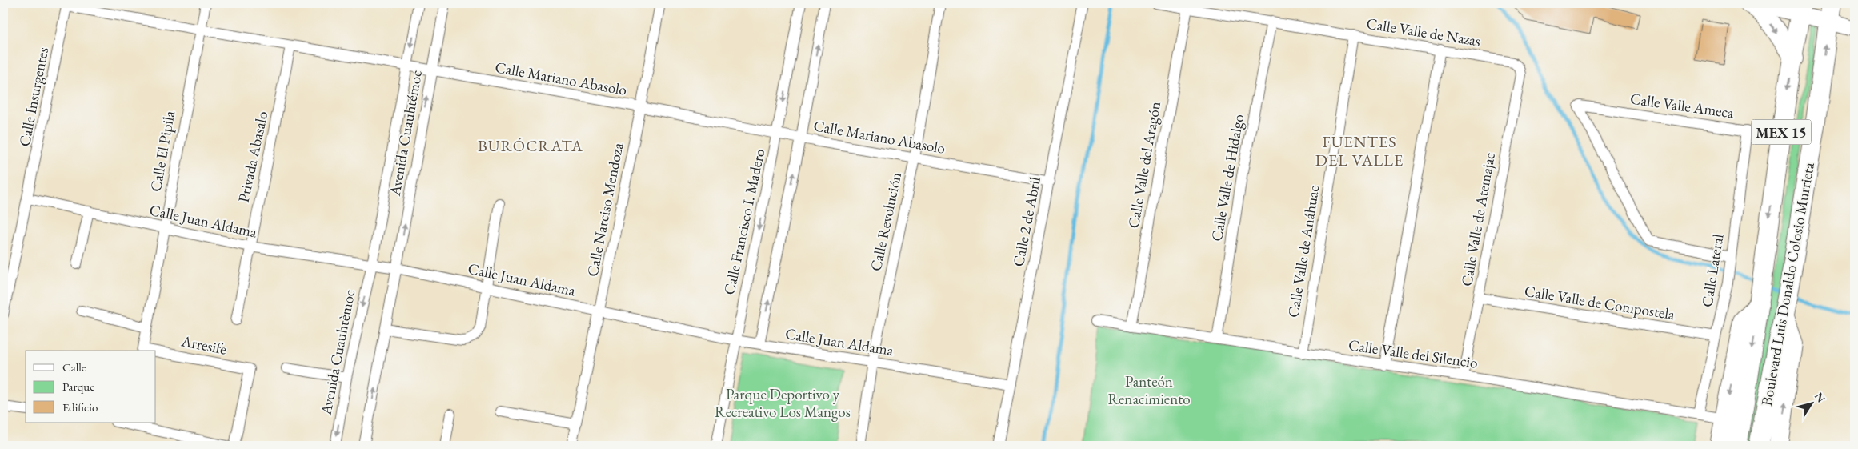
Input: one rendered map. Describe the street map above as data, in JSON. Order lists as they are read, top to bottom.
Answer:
{
  "streets": {
    "highway": ["MEX 15", "Boulevard Luis Donaldo Colosio Murrieta"],
    "street": [
      "Calle Valle de Nazas",
      "Calle Mariano Abasolo",
      "Calle Insurgentes",
      "Calle Valle Ameca",
      "Avenida Cuauhtémoc",
      "Calle El Pipila",
      "Privada Abasalo",
      "Calle Valle del Aragón",
      "Calle Valle de Hidalgo",
      "Calle Narciso Mendoza",
      "Calle Valle de Atemajac",
      "Calle Juan Aldama",
      "Calle Francisco I. Madero",
      "Calle Revolución",
      "Calle 2 de Abril",
      "Calle Valle de Anáhuac",
      "Calle Lateral",
      "Calle Valle de Compostela",
      "Arresife",
      "Avenida Cuauhtèmoc",
      "Calle Valle del Silencio"
    ]
  },
  "crossings": [
    ["Calle Valle de Nazas", "Calle Valle del Aragón"],
    ["Calle Valle de Nazas", "Calle Valle de Hidalgo"],
    ["Calle Valle de Nazas", "Calle Valle de Atemajac"],
    ["Calle Valle de Nazas", "Calle Valle de Anáhuac"],
    ["Calle Mariano Abasolo", "Calle Insurgentes"],
    ["Calle Mariano Abasolo", "Avenida Cuauhtémoc"],
    ["Calle Mariano Abasolo", "Calle El Pipila"],
    ["Calle Mariano Abasolo", "Privada Abasalo"],
    ["Calle Mariano Abasolo", "Calle Narciso Mendoza"],
    ["Calle Mariano Abasolo", "Calle Francisco I. Madero"],
    ["Calle Mariano Abasolo", "Calle Revolución"],
    ["Calle Mariano Abasolo", "Calle 2 de Abril"],
    ["Calle Insurgentes", "Calle Juan Aldama"],
    ["Calle Valle Ameca", "Calle Lateral"],
    ["Calle Valle Ameca", "Boulevard Luis Donaldo Colosio Murrieta"],
    ["Avenida Cuauhtémoc", "Calle Juan Aldama"],
    ["Avenida Cuauhtémoc", "Avenida Cuauhtèmoc"],
    ["Calle El Pipila", "Calle Juan Aldama"],
    ["Privada Abasalo", "Calle Juan Aldama"],
    ["Calle Valle del Aragón", "Calle Valle del Silencio"],
    ["Calle Valle de Hidalgo", "Calle Valle del Silencio"],
    ["Calle Narciso Mendoza", "Calle Juan Aldama"],
    ["Calle Valle de Atemajac", "Calle Valle de Compostela"],
    ["Calle Valle de Atemajac", "Calle Valle del Silencio"],
    ["Calle Juan Aldama", "Calle Francisco I. Madero"],
    ["Calle Juan Aldama", "Calle Revolución"],
    ["Calle Juan Aldama", "Calle 2 de Abril"],
    ["Calle Juan Aldama", "Avenida Cuauhtèmoc"],
    ["Calle Valle de Anáhuac", "Calle Valle del Silencio"],
    ["Calle Lateral", "Calle Valle de Compostela"],
    ["Calle Lateral", "Calle Valle del Silencio"]
  ],
  "districts": ["FUENTES DEL VALLE", "BURÓCRATA"],
  "parks": ["Panteón Renacimiento", "Parque Deportivo y Recreativo Los Mangos"],
  "legend": ["Calle", "Parque", "Edificio"],
  "north": "top right"
}
